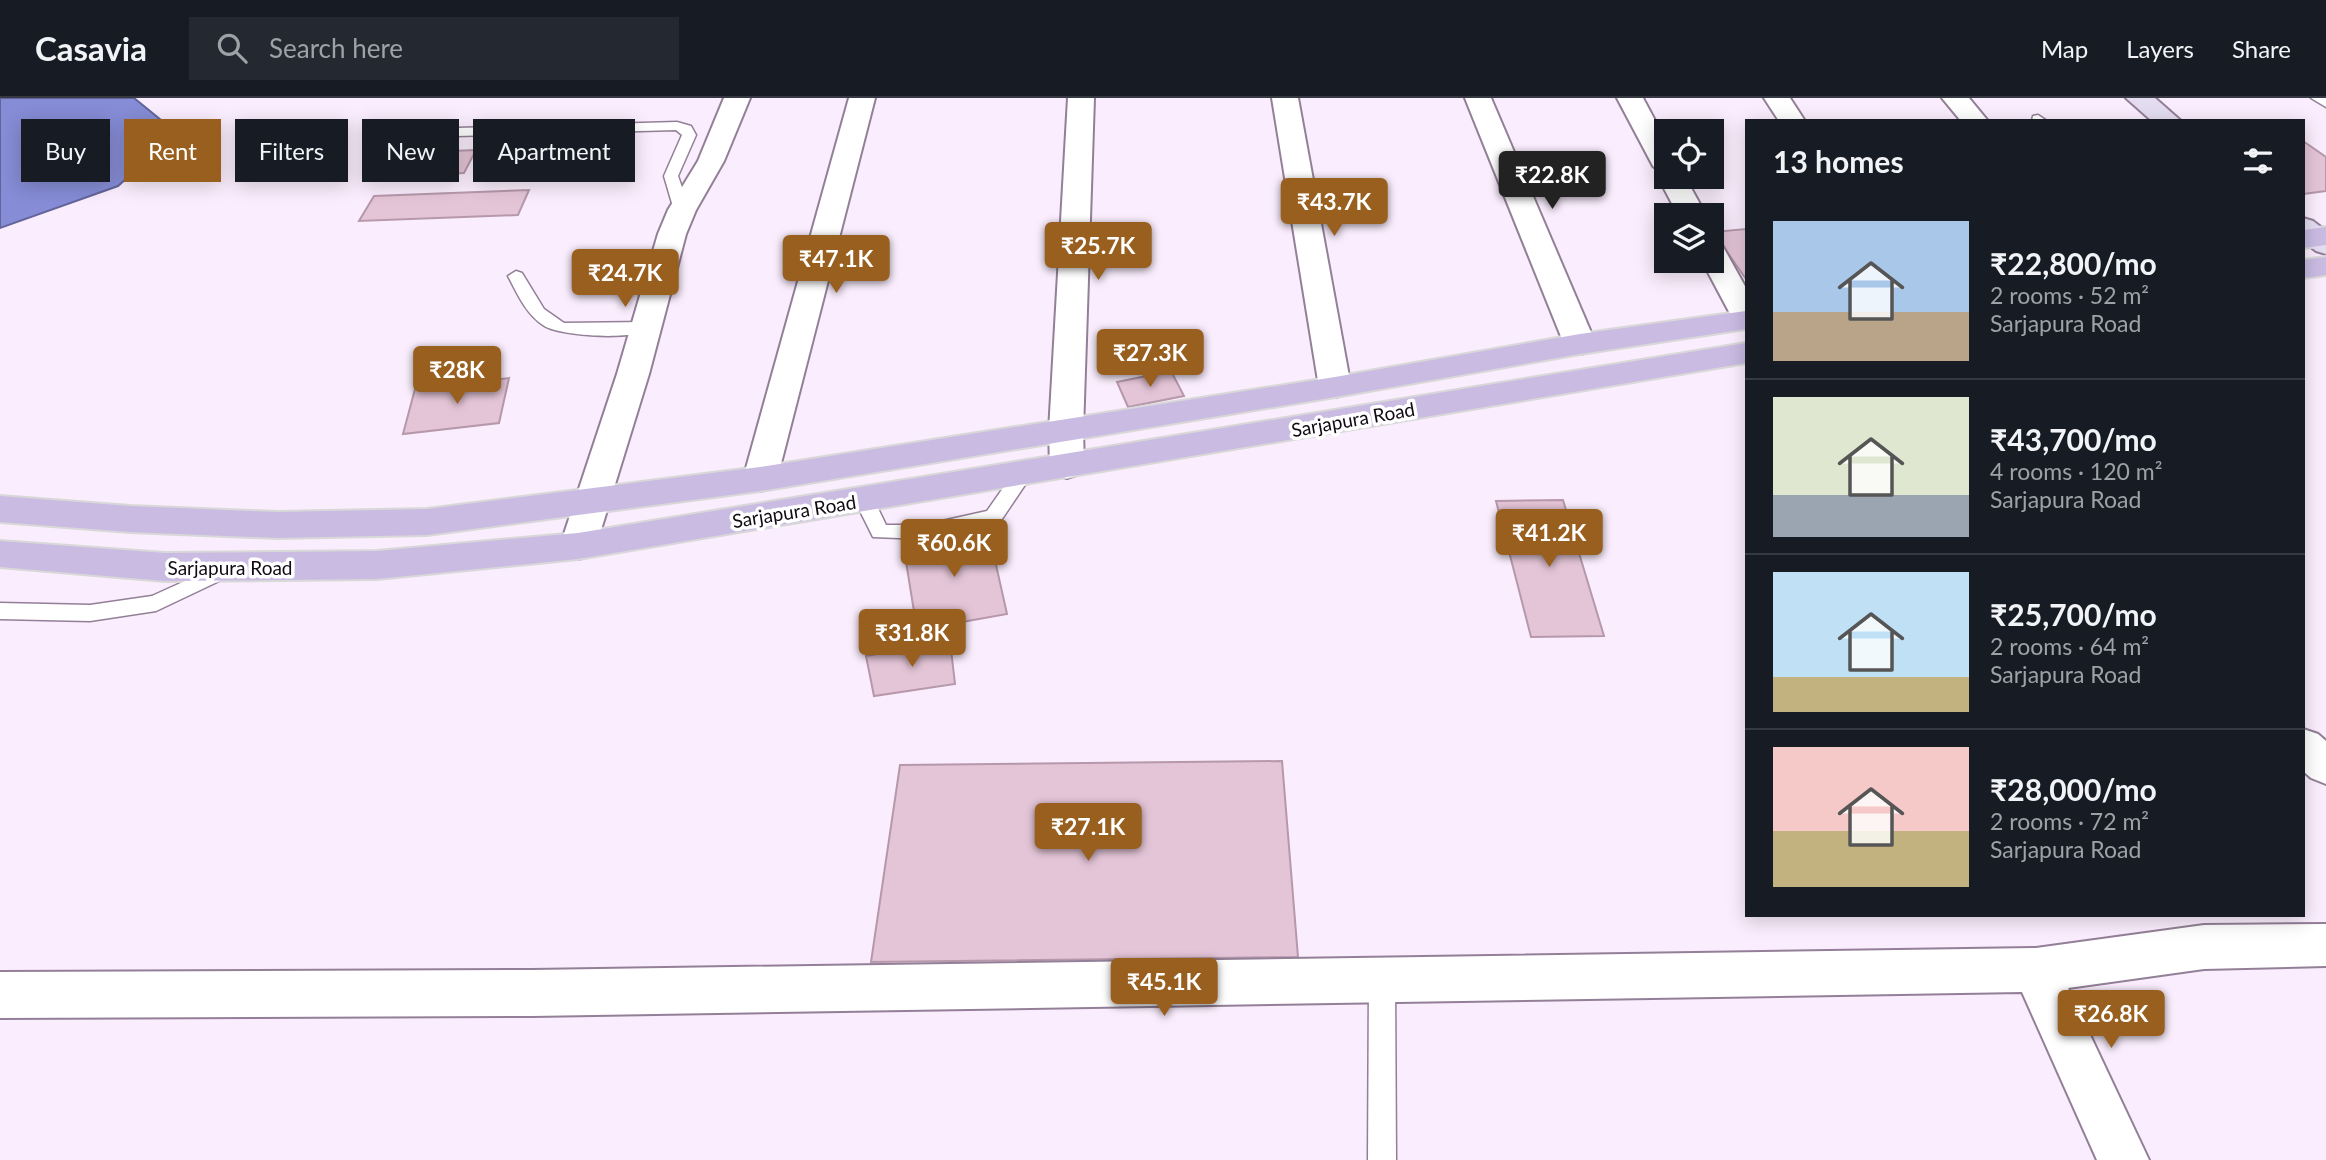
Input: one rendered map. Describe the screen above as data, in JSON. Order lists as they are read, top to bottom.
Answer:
{
  "streets": {
    "main road": ["Sarjapura Road"]
  },
  "page": {
    "header": "Casavia",
    "search": "Search here",
    "nav": ["Map", "Layers", "Share"],
    "chip": [
      "Buy",
      "Rent",
      "Filters",
      "New",
      "Apartment"
    ],
    "heading": "13 homes",
    "price": [
      "₹22.8K",
      "₹43.7K",
      "₹25.7K",
      "₹47.1K",
      "₹24.7K",
      "₹27.3K",
      "₹28K",
      "₹41.2K",
      "₹60.6K",
      "₹31.8K",
      "₹27.1K",
      "₹45.1K",
      "₹26.8K"
    ],
    "list": [
      {
        "name": "₹22,800/mo",
        "note": "2 rooms · 52 m² · Sarjapura Road"
      },
      {
        "name": "₹43,700/mo",
        "note": "4 rooms · 120 m² · Sarjapura Road"
      },
      {
        "name": "₹25,700/mo",
        "note": "2 rooms · 64 m² · Sarjapura Road"
      },
      {
        "name": "₹28,000/mo",
        "note": "2 rooms · 72 m² · Sarjapura Road"
      }
    ]
  }
}
